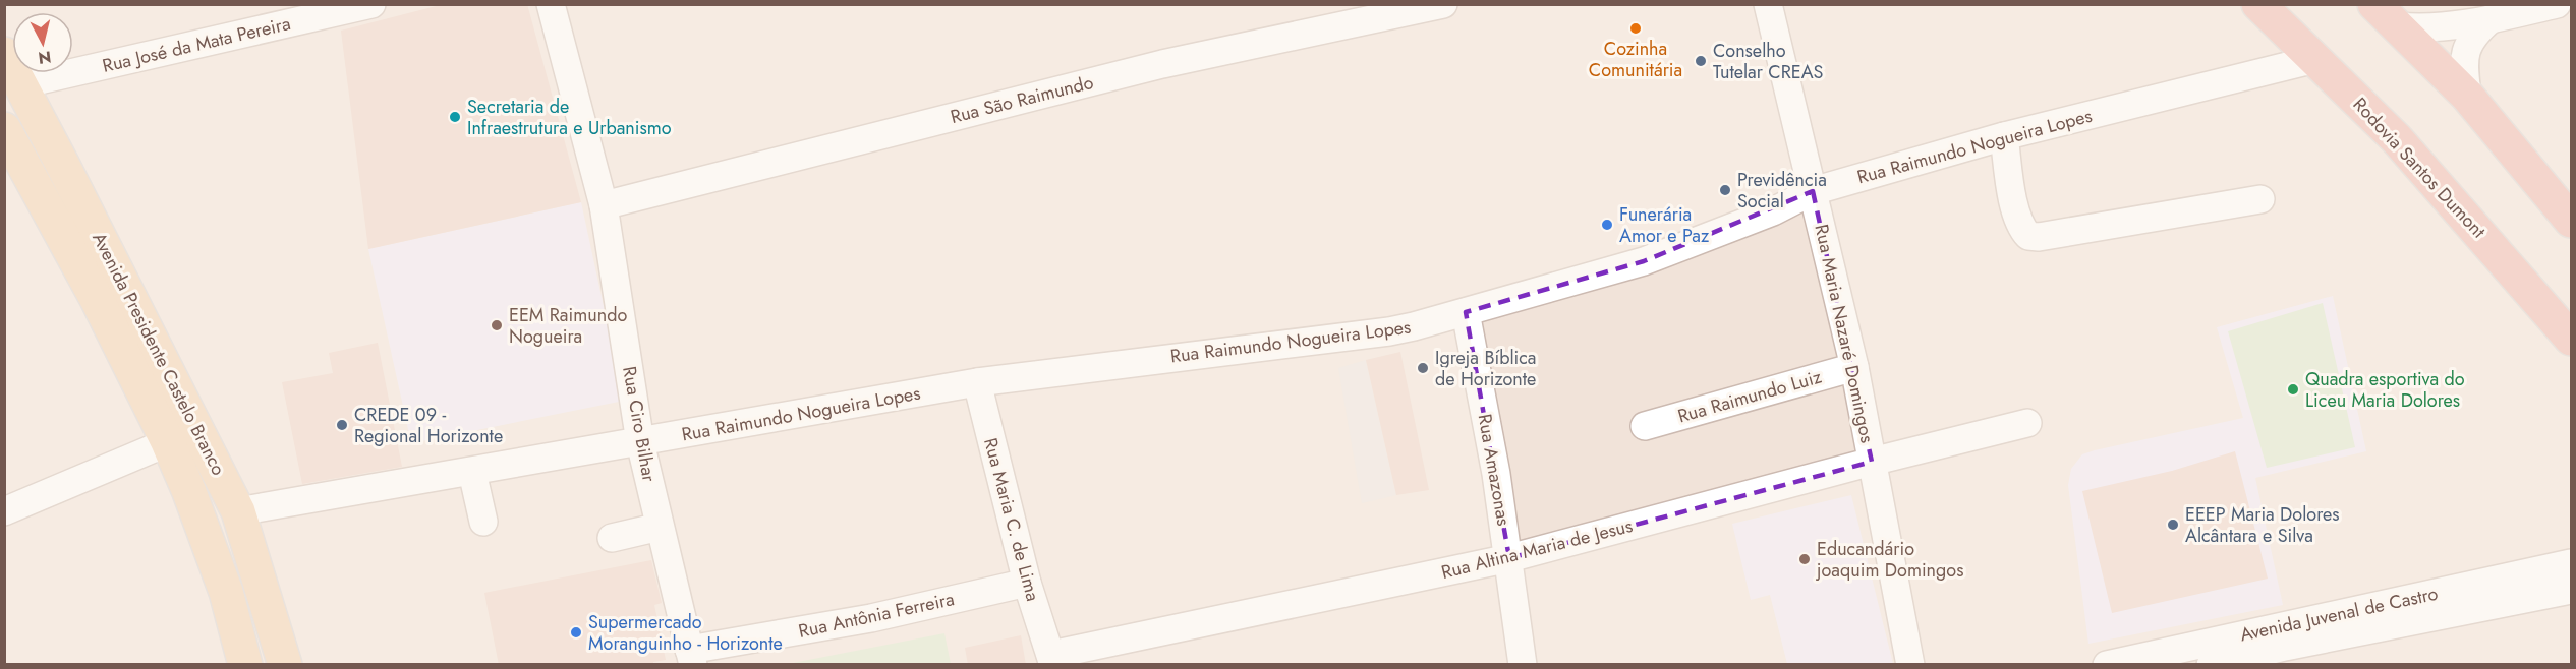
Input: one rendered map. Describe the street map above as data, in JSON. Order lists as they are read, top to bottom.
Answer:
{
  "streets": {
    "highway": ["Rodovia Santos Dumont"],
    "main road": ["Avenida Presidente Castelo Branco"],
    "street": [
      "Rua José da Mata Pereira",
      "Rua São Raimundo",
      "Rua Raimundo Nogueira Lopes",
      "Rua Maria Nazaré Domingos",
      "Rua Raimundo Luiz",
      "Rua Ciro Bilhar",
      "Rua Amazonas",
      "Rua Maria C. de Lima",
      "Rua Altina Maria de Jesus",
      "Avenida Juvenal de Castro",
      "Rua Antônia Ferreira"
    ]
  },
  "crossings": [
    ["Rua José da Mata Pereira", "Avenida Presidente Castelo Branco"],
    ["Rua São Raimundo", "Rua Ciro Bilhar"],
    ["Rua Raimundo Nogueira Lopes", "Rodovia Santos Dumont"],
    ["Rua Raimundo Nogueira Lopes", "Rua Maria Nazaré Domingos"],
    ["Rua Raimundo Nogueira Lopes", "Avenida Presidente Castelo Branco"],
    ["Rua Raimundo Nogueira Lopes", "Rua Ciro Bilhar"],
    ["Rua Raimundo Nogueira Lopes", "Rua Amazonas"],
    ["Rua Raimundo Nogueira Lopes", "Rua Maria C. de Lima"],
    ["Rua Maria Nazaré Domingos", "Rua Raimundo Luiz"],
    ["Rua Maria Nazaré Domingos", "Rua Altina Maria de Jesus"],
    ["Rua Ciro Bilhar", "Rua Antônia Ferreira"],
    ["Rua Amazonas", "Rua Altina Maria de Jesus"],
    ["Rua Maria C. de Lima", "Rua Altina Maria de Jesus"],
    ["Rua Maria C. de Lima", "Rua Antônia Ferreira"]
  ],
  "places": [
    "Cozinha Comunitária",
    "Conselho Tutelar CREAS",
    "Secretaria de Infraestrutura e Urbanismo",
    "Previdência Social",
    "Funerária Amor e Paz",
    "EEM Raimundo Nogueira",
    "Igreja Bíblica de Horizonte",
    "Quadra esportiva do Liceu Maria Dolores",
    "CREDE 09 - Regional Horizonte",
    "EEEP Maria Dolores Alcântara e Silva",
    "Educandário joaquim Domingos",
    "Supermercado Moranguinho - Horizonte"
  ],
  "north": "bottom"
}
